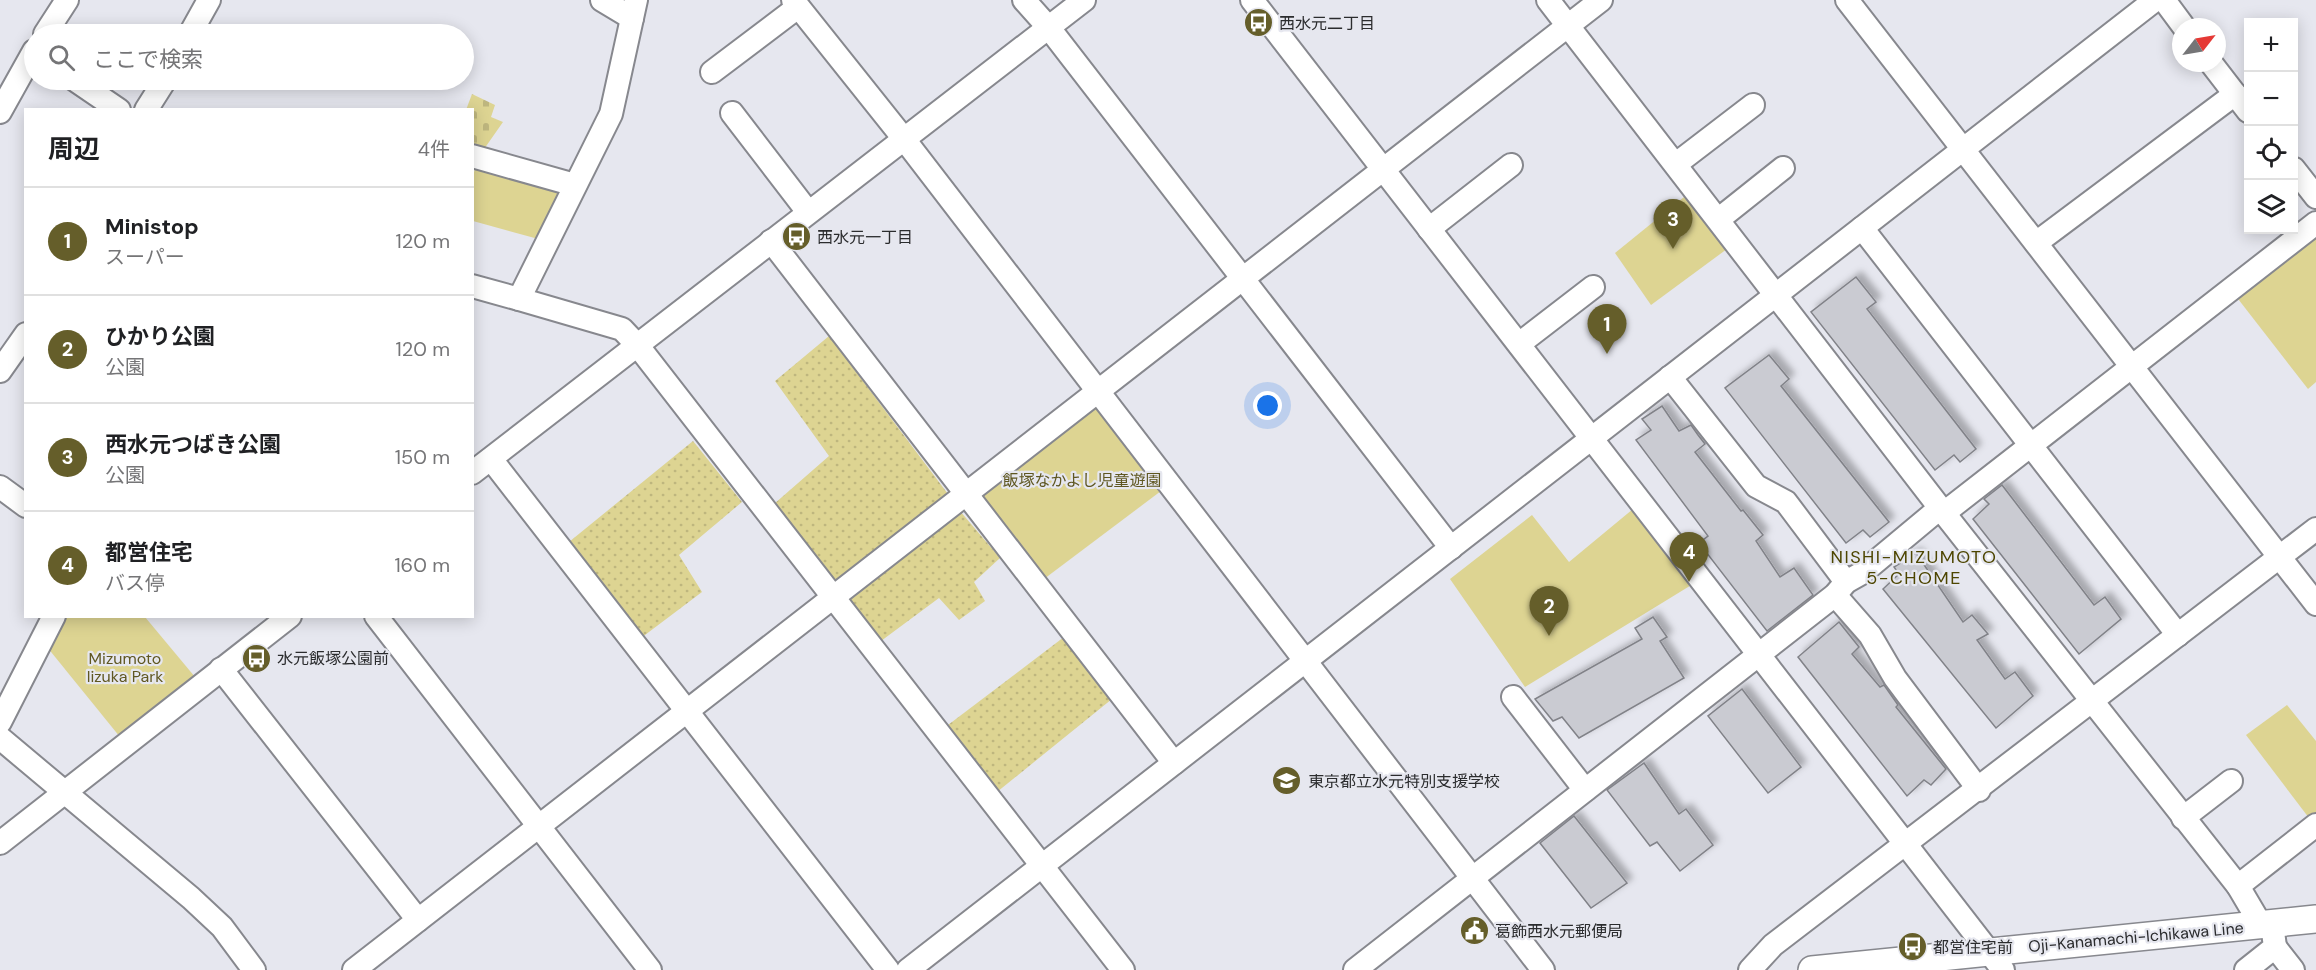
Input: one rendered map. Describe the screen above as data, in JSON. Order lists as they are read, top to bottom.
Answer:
{
  "streets": {
    "main road": ["Oji-Kanamachi-Ichikawa Line"]
  },
  "districts": ["NISHI-MIZUMOTO 5-CHOME"],
  "parks": ["飯塚なかよし児童遊園", "Mizumoto Iizuka Park"],
  "places": {
    "bus stop": [
      "西水元二丁目",
      "西水元一丁目",
      "水元飯塚公園前",
      "都営住宅前"
    ],
    "school or university": ["東京都立水元特別支援学校"],
    "public building": ["葛飾西水元郵便局"]
  },
  "north": "top right",
  "page": {
    "map_buttons": ["+", "−"],
    "search": "ここで検索",
    "heading": ["周辺", "4件"],
    "list": [
      {
        "mark": "1",
        "name": "Ministop",
        "note": "スーパー",
        "value": "120 m"
      },
      {
        "mark": "2",
        "name": "ひかり公園",
        "note": "公園",
        "value": "120 m"
      },
      {
        "mark": "3",
        "name": "西水元つばき公園",
        "note": "公園",
        "value": "150 m"
      },
      {
        "mark": "4",
        "name": "都営住宅",
        "note": "バス停",
        "value": "160 m"
      }
    ],
    "pins": [
      "3",
      "1",
      "4",
      "2"
    ]
  }
}
